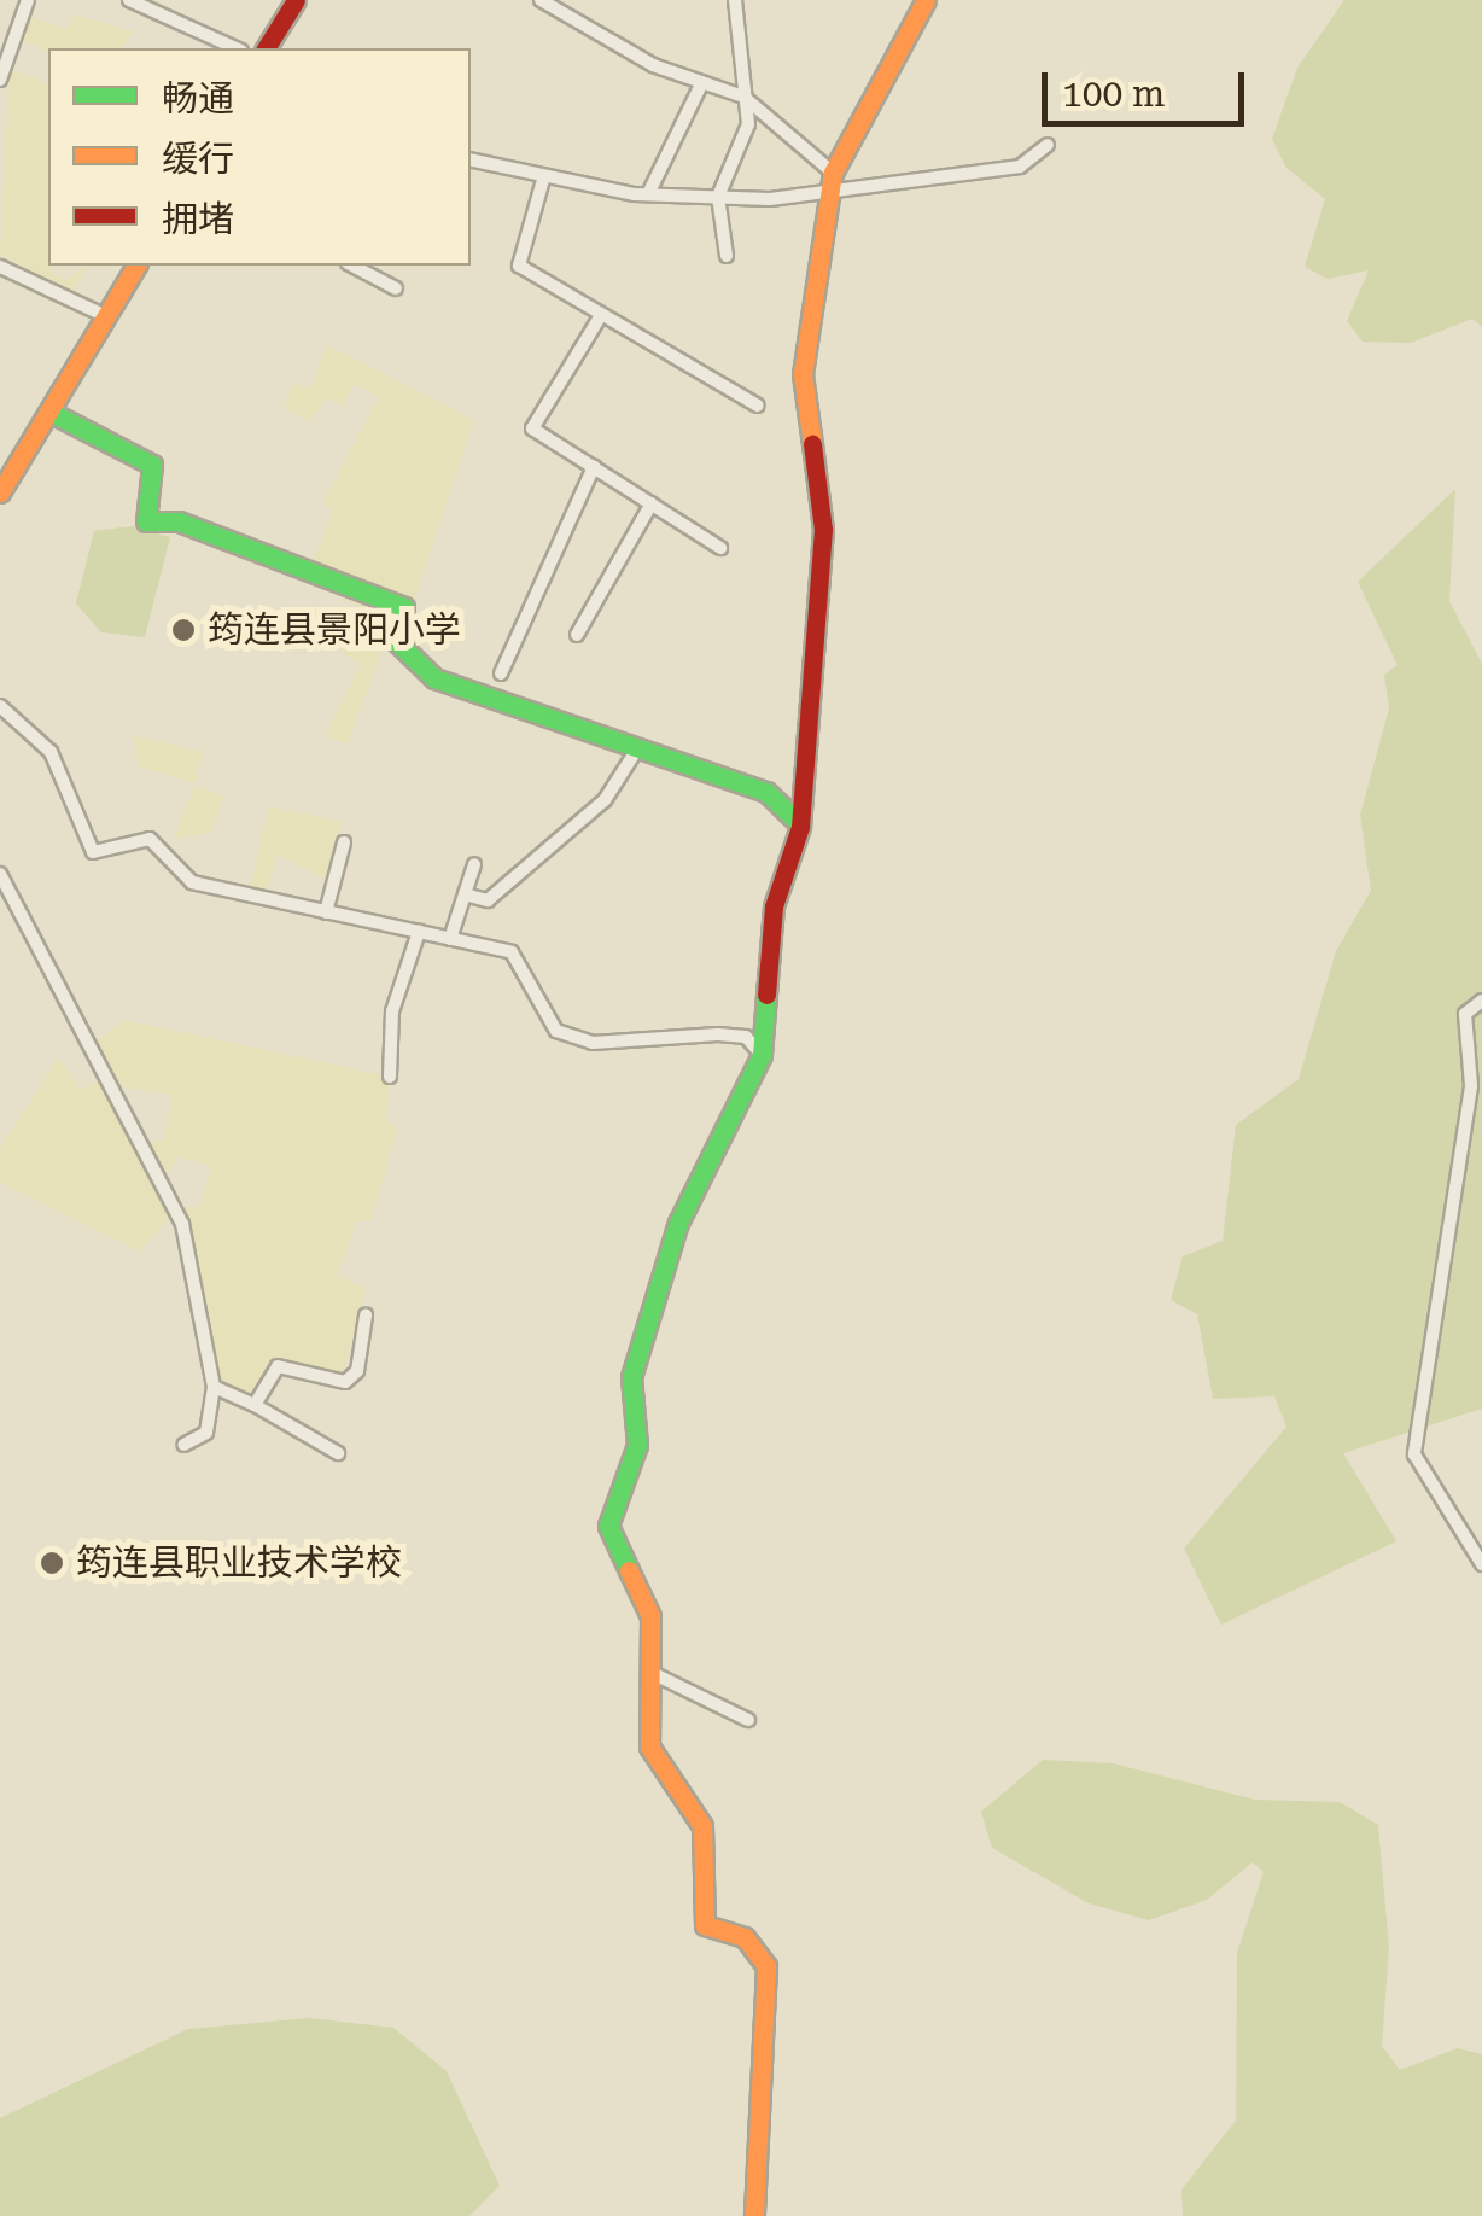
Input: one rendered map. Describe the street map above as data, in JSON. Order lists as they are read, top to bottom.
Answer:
{
  "places": ["筠连县景阳小学", "筠连县职业技术学校"],
  "legend": ["畅通", "缓行", "拥堵"],
  "scale_bar": "100 m"
}
